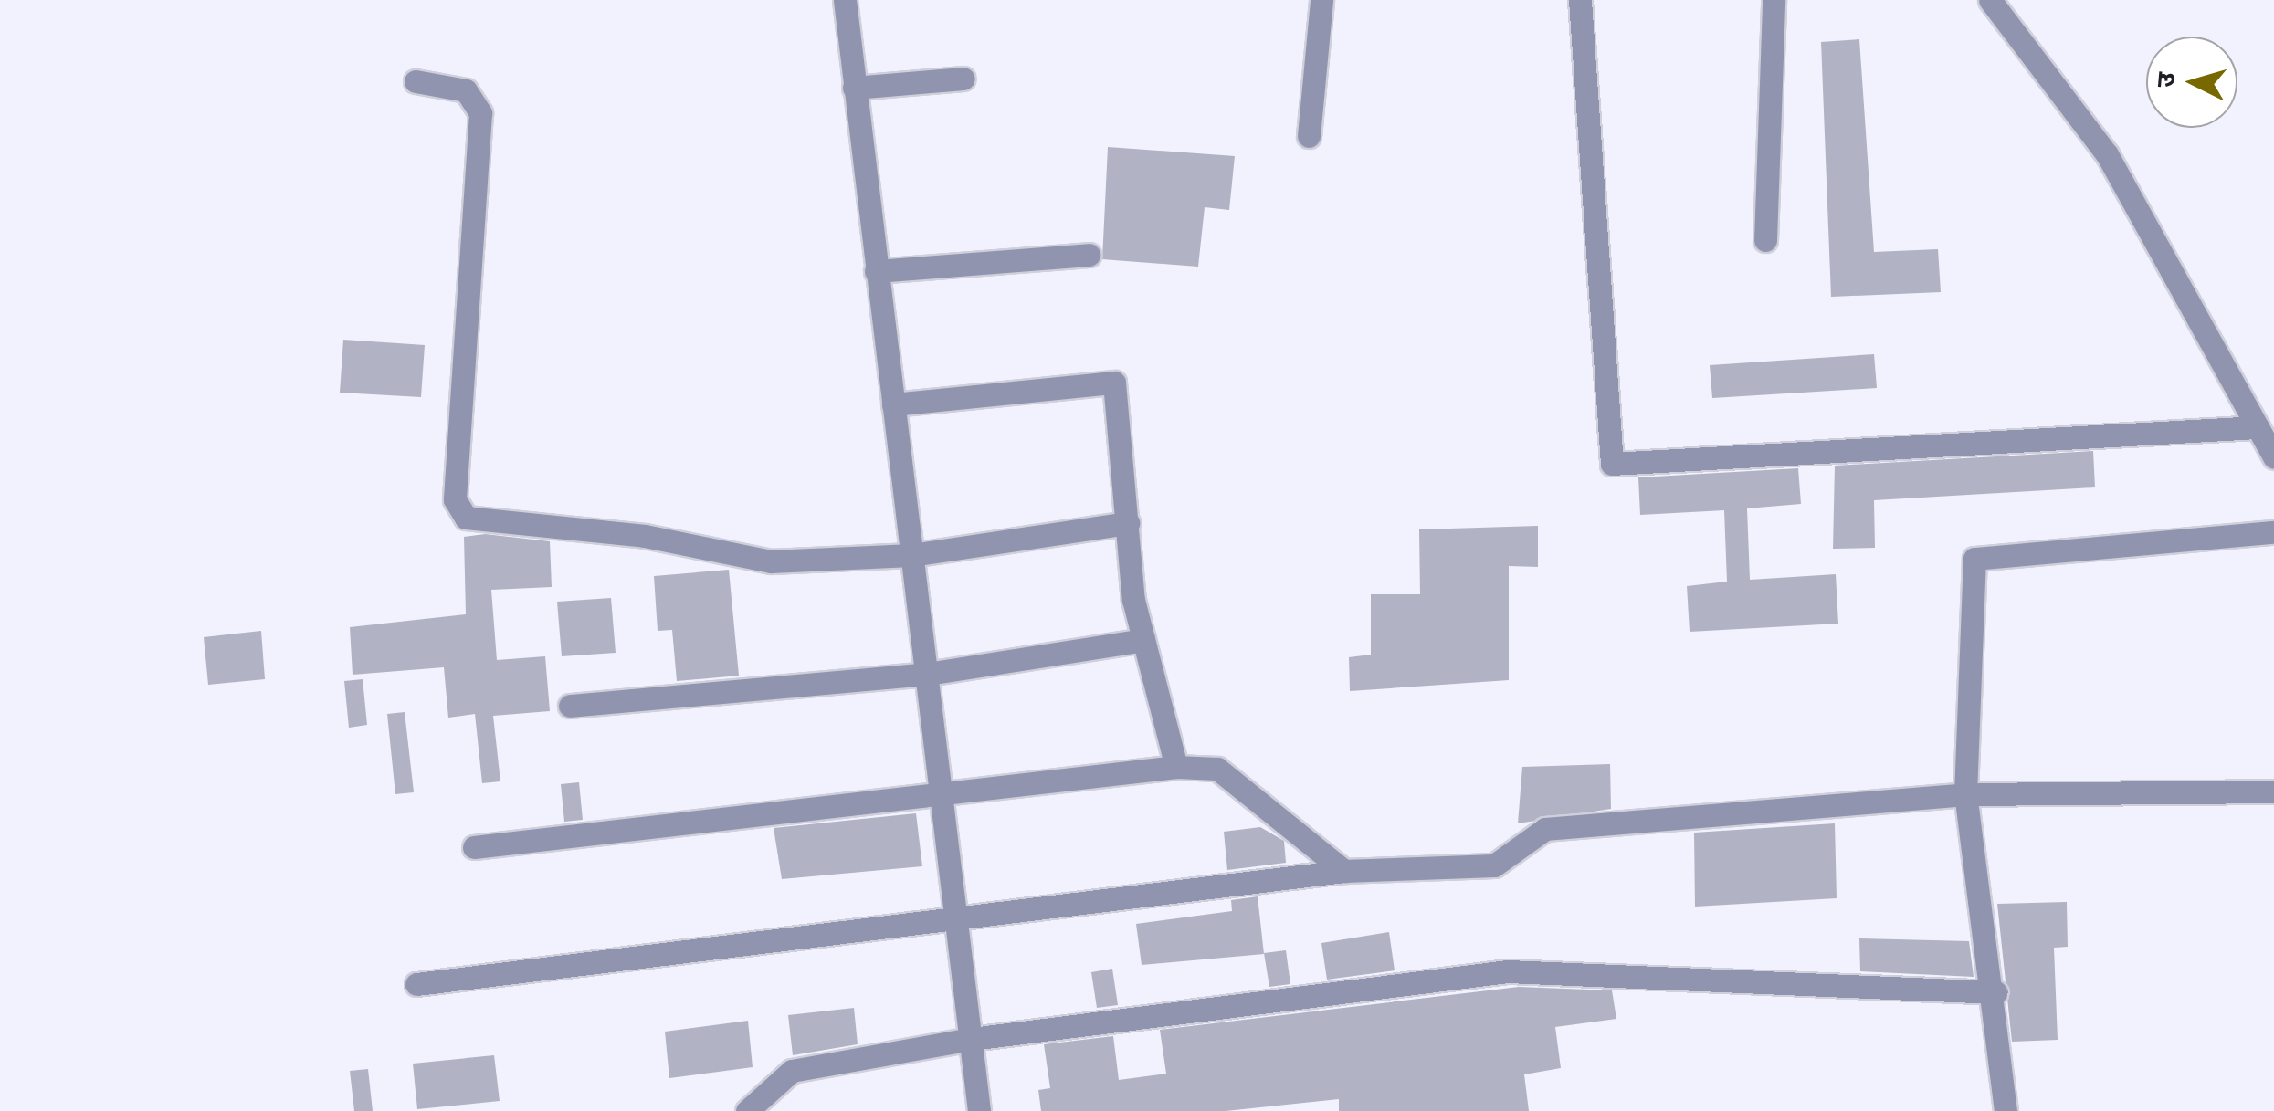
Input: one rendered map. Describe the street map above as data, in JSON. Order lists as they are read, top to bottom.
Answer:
{
  "north": "left"
}
